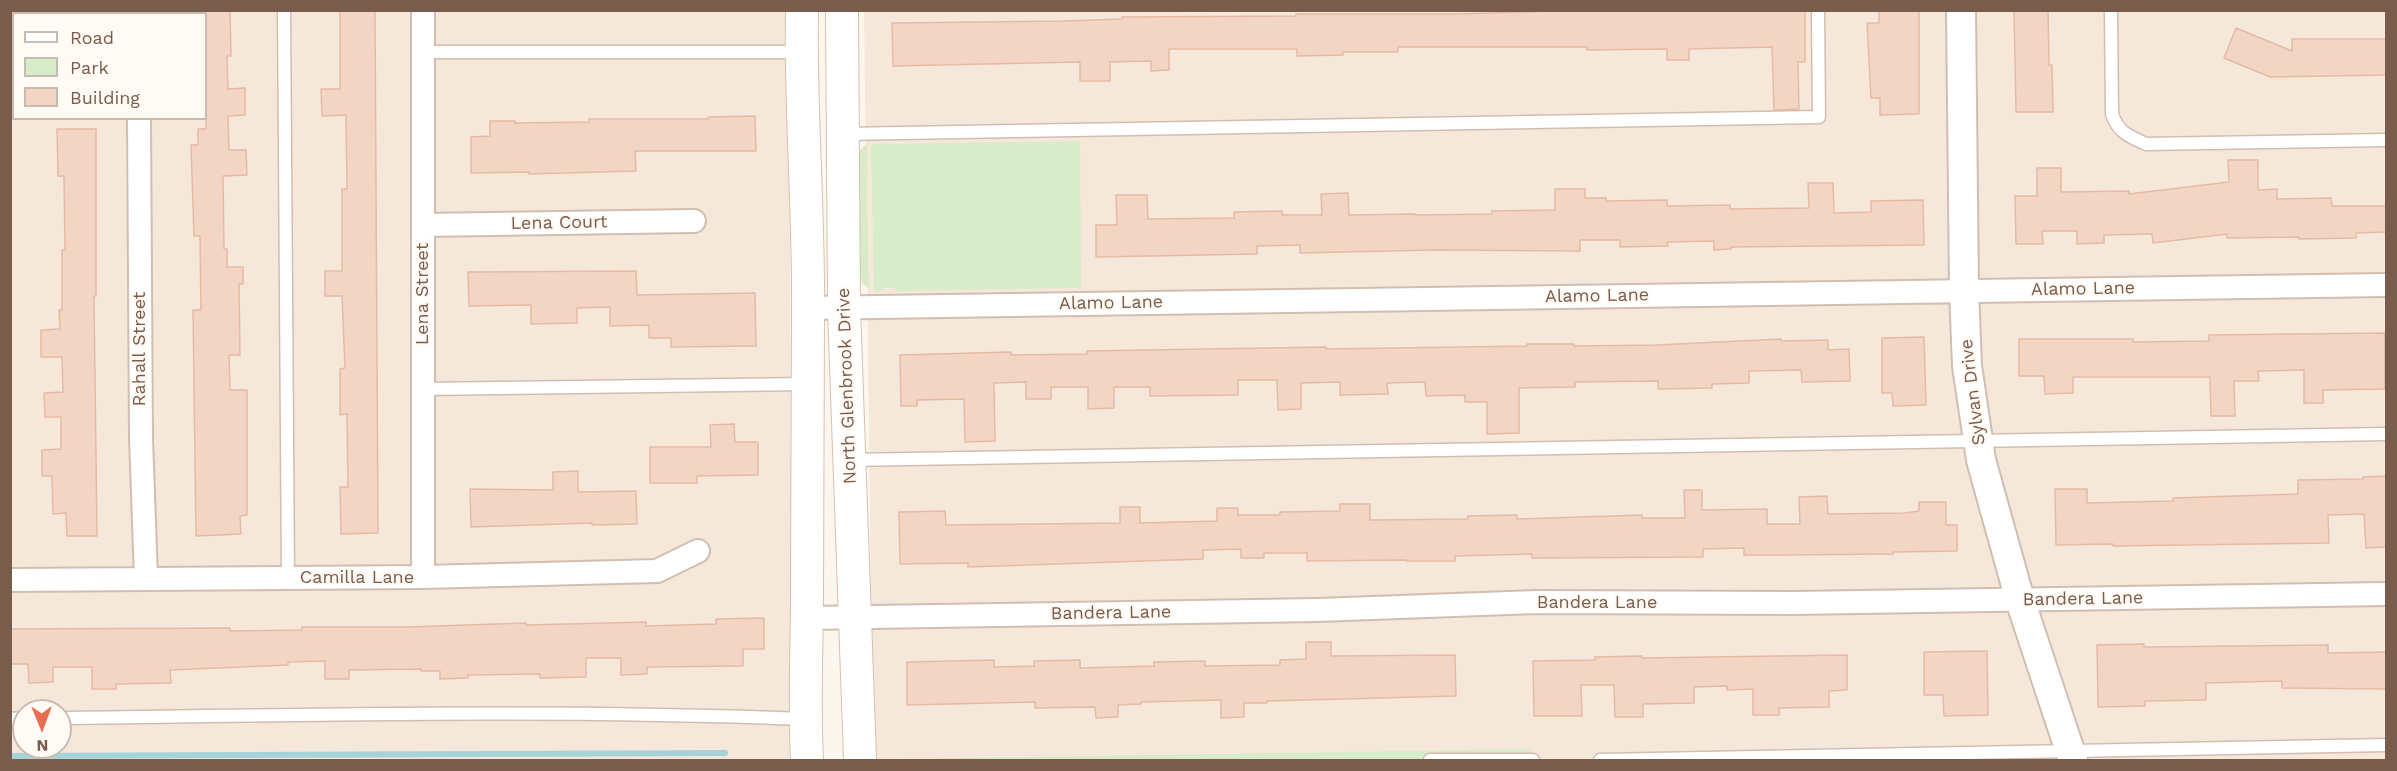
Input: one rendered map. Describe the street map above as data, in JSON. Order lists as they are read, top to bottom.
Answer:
{
  "streets": {
    "main road": ["North Glenbrook Drive"],
    "street": [
      "Lena Court",
      "Alamo Lane",
      "Lena Street",
      "Rahall Street",
      "Sylvan Drive",
      "Camilla Lane",
      "Bandera Lane"
    ]
  },
  "crossings": [
    ["Lena Court", "Lena Street"],
    ["Alamo Lane", "North Glenbrook Drive"],
    ["Alamo Lane", "Sylvan Drive"],
    ["Lena Street", "Camilla Lane"],
    ["Rahall Street", "Camilla Lane"],
    ["North Glenbrook Drive", "Bandera Lane"],
    ["Sylvan Drive", "Bandera Lane"]
  ],
  "legend": ["Road", "Park", "Building"],
  "north": "bottom"
}
